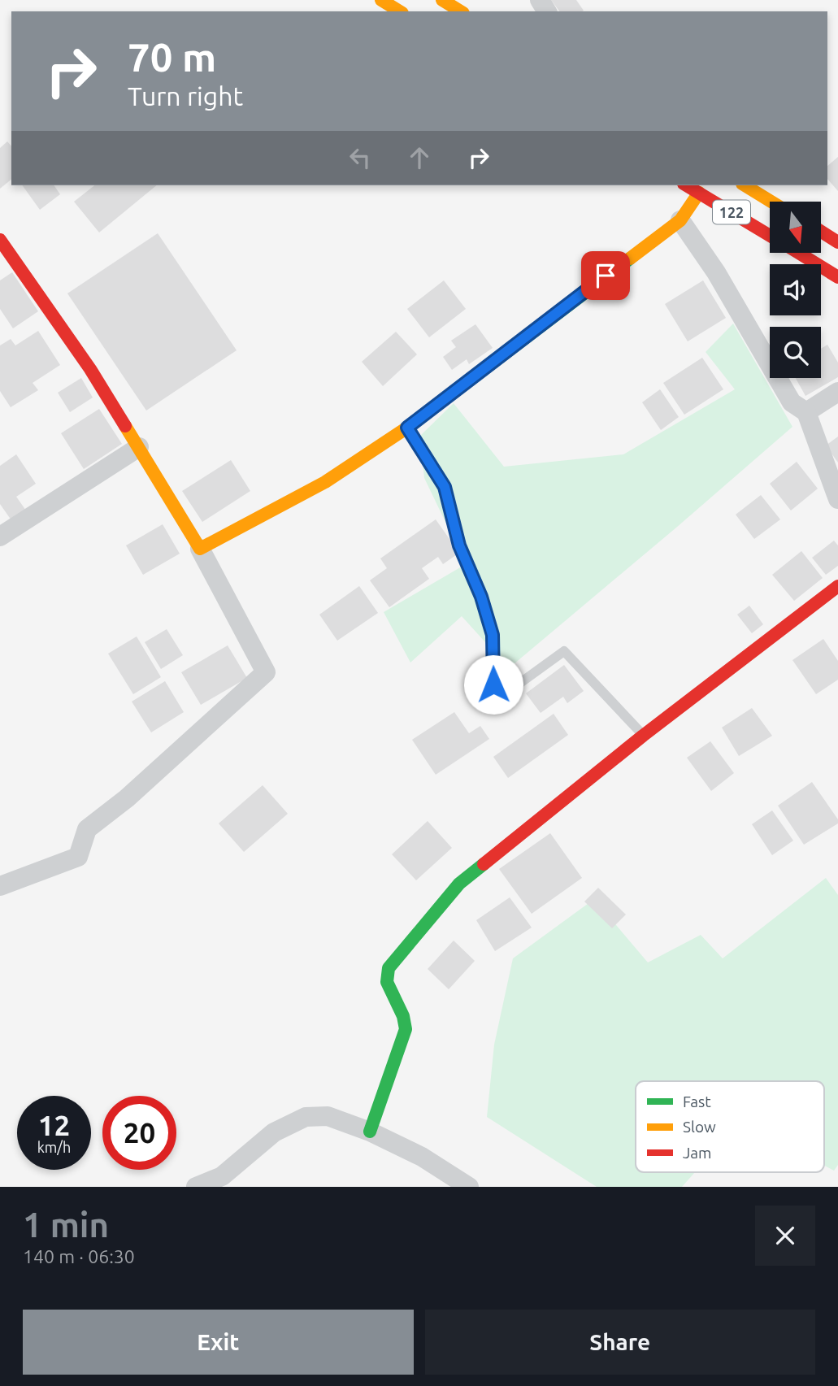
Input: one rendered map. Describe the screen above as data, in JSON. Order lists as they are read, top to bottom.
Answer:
{
  "streets": {
    "main road": ["122"]
  },
  "legend": ["Fast", "Slow", "Jam"],
  "north": "bottom",
  "page": {
    "turn": ["70 m", "Turn right"],
    "speed": "12 km/h",
    "limit": "20",
    "heading": ["1 min", "140 m · 06:30"],
    "buttons": ["Exit", "Share"]
  }
}
